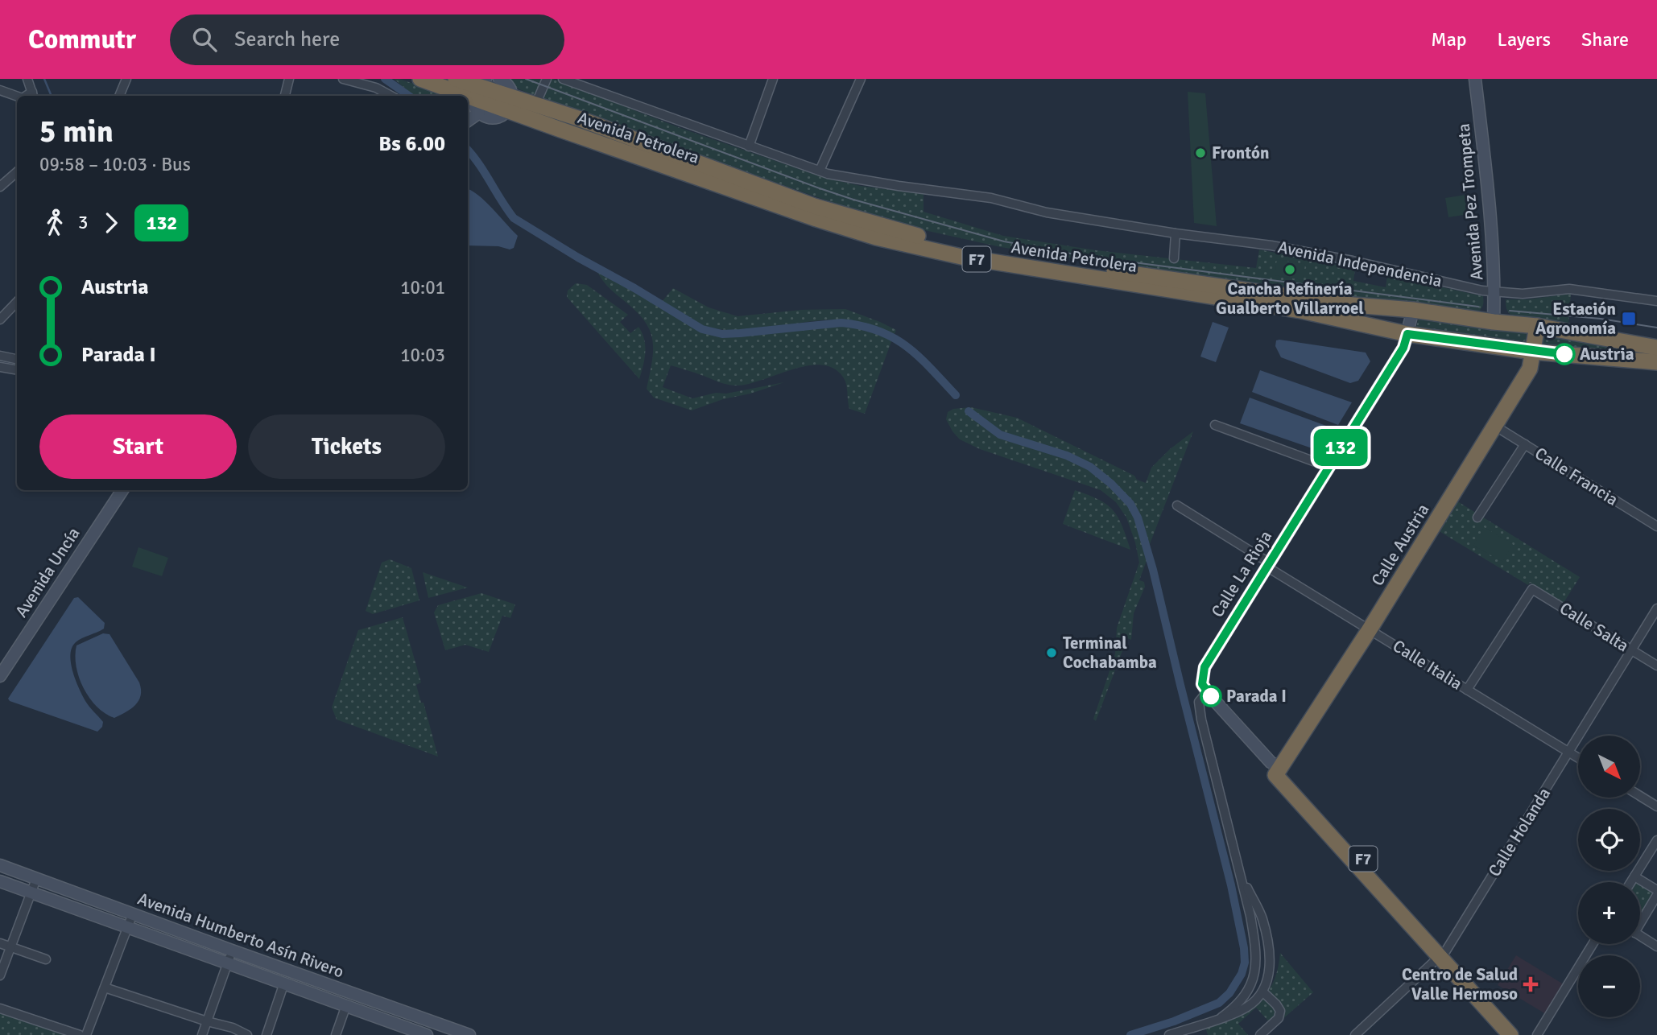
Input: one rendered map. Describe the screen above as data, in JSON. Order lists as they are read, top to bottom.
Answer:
{
  "streets": {
    "highway": ["Avenida Petrolera", "F7", "Calle Austria"],
    "street": [
      "Avenida Pez Trompeta",
      "Avenida Independencia",
      "Calle Francia",
      "Avenida Uncía",
      "Calle La Rioja",
      "Calle Salta",
      "Calle Italia",
      "Calle Holanda",
      "Avenida Humberto Asín Rivero"
    ]
  },
  "crossings": [
    ["Avenida Petrolera", "Avenida Pez Trompeta"],
    ["Avenida Petrolera", "F7"],
    ["Avenida Petrolera", "Calle Austria"],
    ["Avenida Petrolera", "Calle La Rioja"],
    ["Avenida Pez Trompeta", "Avenida Independencia"],
    ["F7", "Calle Austria"],
    ["F7", "Calle Holanda"],
    ["Calle Francia", "Calle Austria"],
    ["Calle Austria", "Calle Italia"],
    ["Calle La Rioja", "Calle Italia"],
    ["Calle Salta", "Calle Italia"],
    ["Calle Salta", "Calle Holanda"],
    ["Calle Italia", "Calle Holanda"]
  ],
  "places": {
    "other": [
      "Frontón",
      "Cancha Refinería Gualberto Villarroel",
      "Austria",
      "Terminal Cochabamba",
      "Parada I"
    ],
    "transit": ["Estación Agronomía"],
    "health": ["Centro de Salud Valle Hermoso"]
  },
  "lines": ["bus line 132"],
  "north": "bottom right",
  "page": {
    "header": "Commutr",
    "search": "Search here",
    "nav": ["Map", "Layers", "Share"],
    "on_map": "132",
    "heading": ["5 min", "09:58 – 10:03 · Bus", "Bs 6.00"],
    "legs": ["3", "132"],
    "list": [
      {
        "name": "Austria",
        "value": "10:01"
      },
      {
        "name": "Parada I",
        "value": "10:03"
      }
    ],
    "buttons": ["Start", "Tickets"],
    "map_buttons": ["+", "−"]
  }
}
